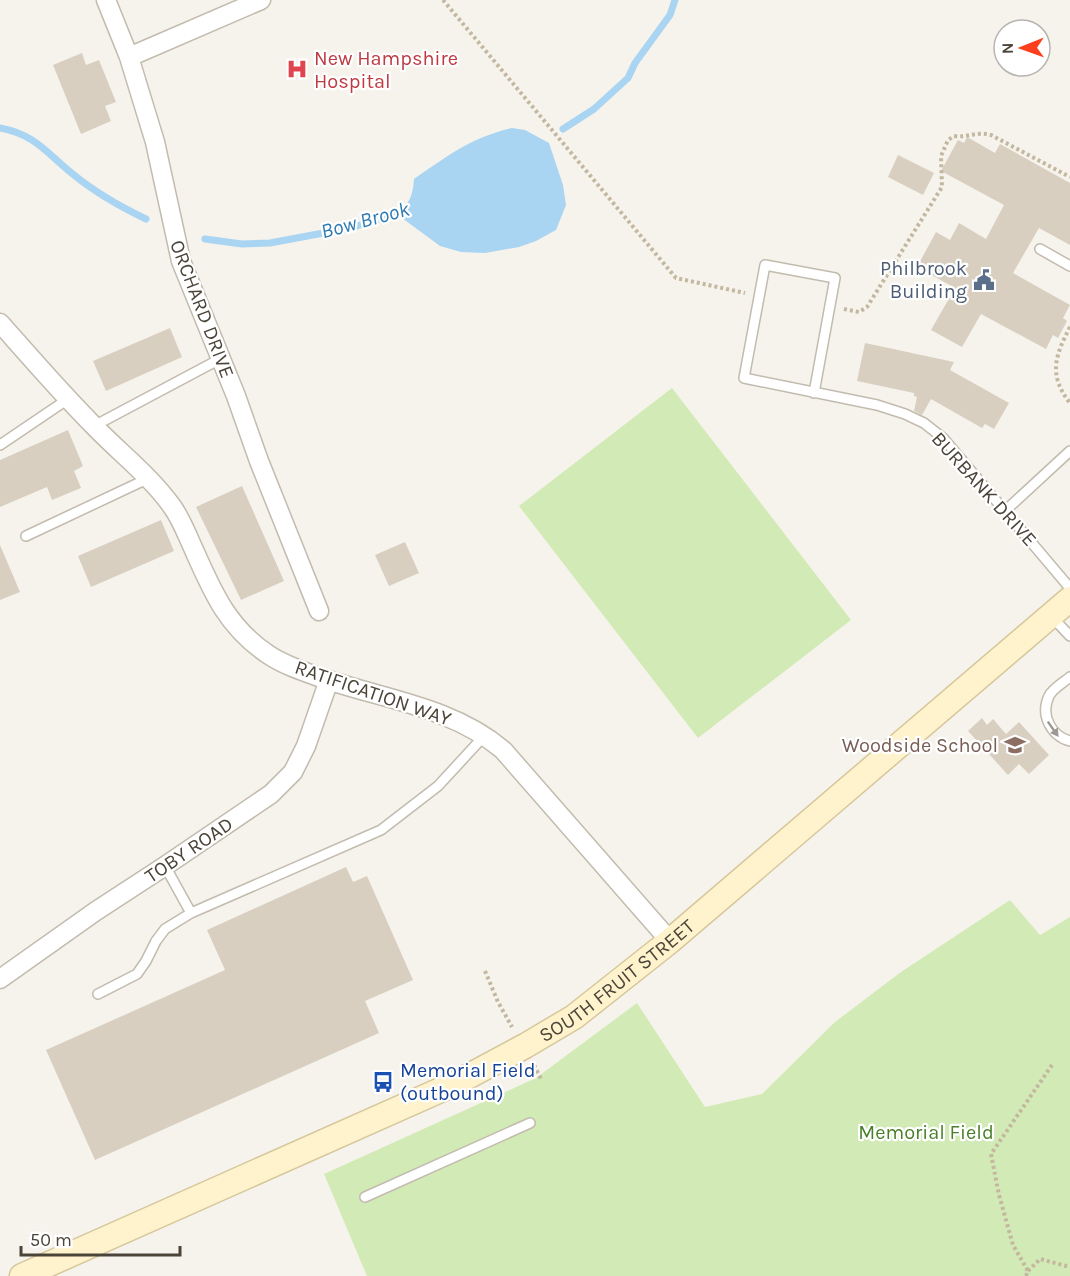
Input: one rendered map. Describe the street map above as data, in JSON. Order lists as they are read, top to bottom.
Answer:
{
  "streets": {
    "street": [
      "ORCHARD DRIVE",
      "RATIFICATION WAY",
      "TOBY ROAD",
      "SOUTH FRUIT STREET"
    ],
    "lane": ["BURBANK DRIVE"]
  },
  "crossings": [
    ["RATIFICATION WAY", "TOBY ROAD"],
    ["RATIFICATION WAY", "SOUTH FRUIT STREET"]
  ],
  "water": ["Bow Brook"],
  "parks": ["Memorial Field"],
  "places": {
    "hospital": ["New Hampshire Hospital"],
    "public building": ["Philbrook Building"],
    "school or university": ["Woodside School"],
    "bus stop": ["Memorial Field (outbound)"]
  },
  "scale_bar": "50 m",
  "north": "left"
}
